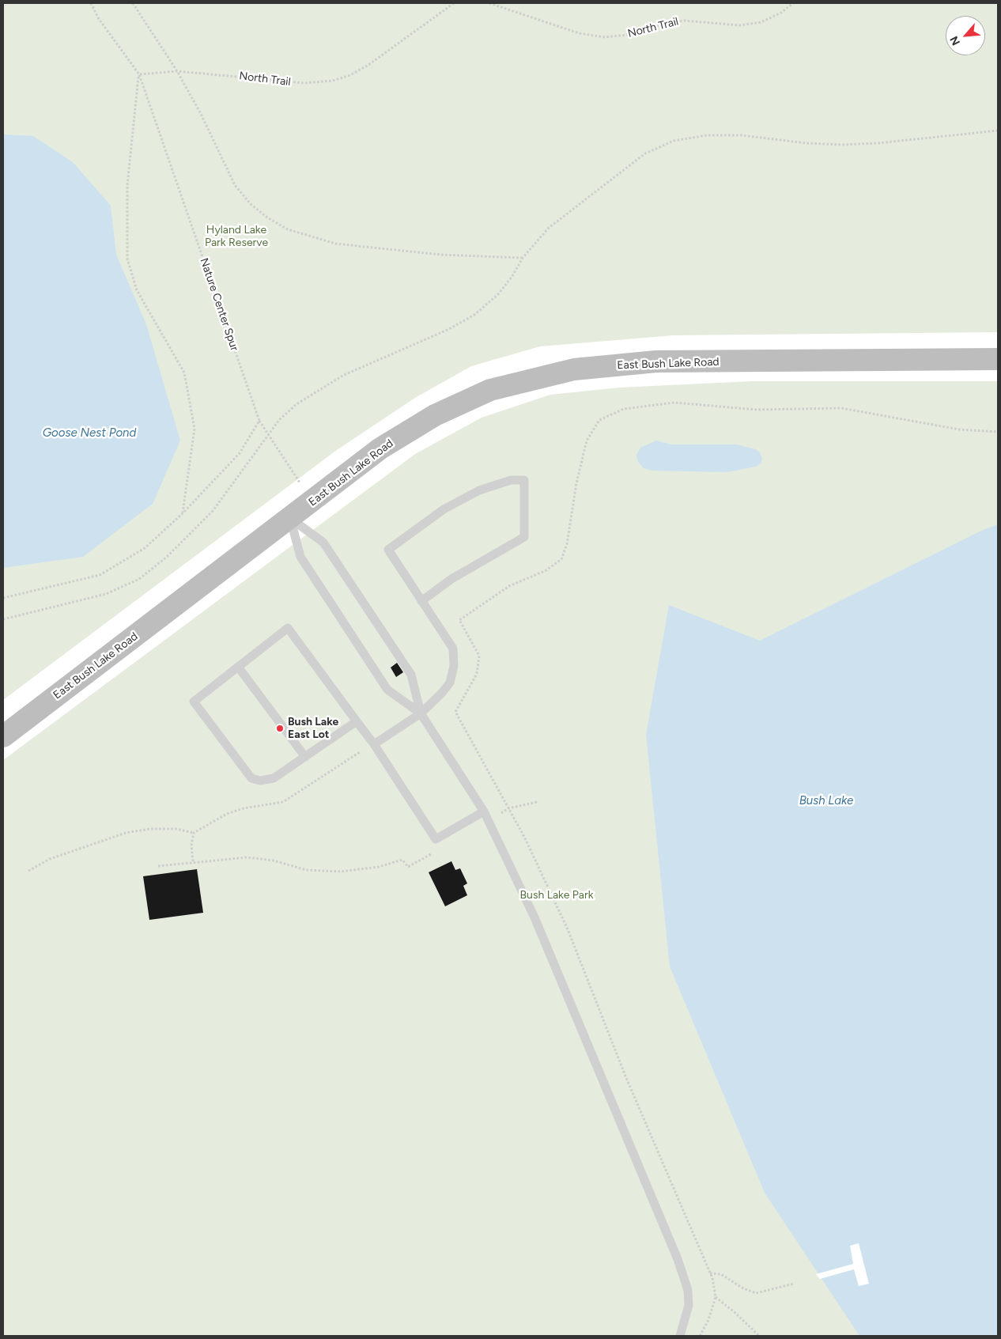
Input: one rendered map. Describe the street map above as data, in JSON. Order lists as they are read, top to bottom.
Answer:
{
  "streets": {
    "street": ["East Bush Lake Road"],
    "path": ["North Trail", "Nature Center Spur"]
  },
  "crossings": [
    ["North Trail", "Nature Center Spur"]
  ],
  "water": ["Goose Nest Pond", "Bush Lake"],
  "parks": ["Hyland Lake Park Reserve", "Bush Lake Park"],
  "places": ["Bush Lake East Lot"],
  "north": "bottom left"
}
